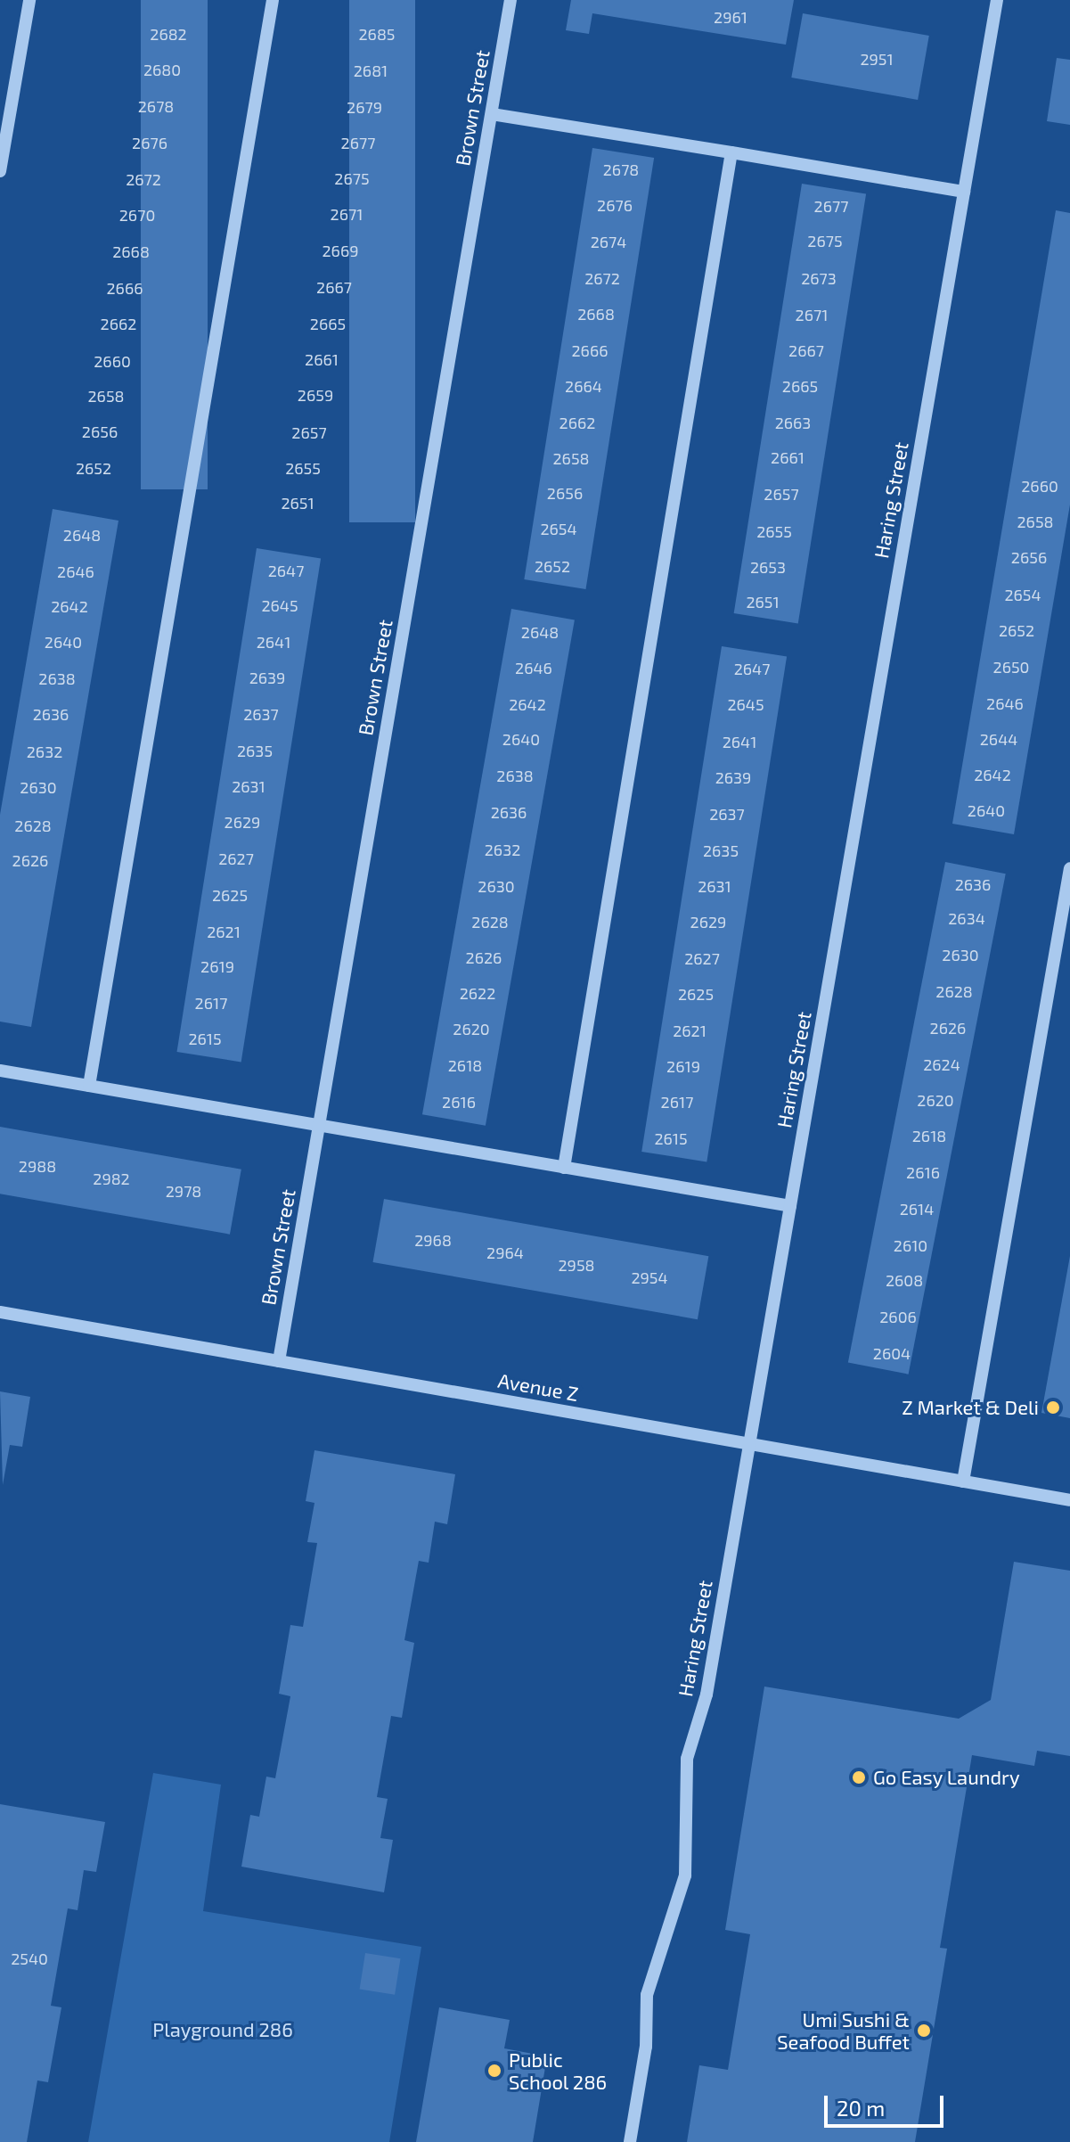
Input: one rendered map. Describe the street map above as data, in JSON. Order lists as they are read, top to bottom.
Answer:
{
  "streets": {
    "street": ["Brown Street", "Haring Street", "Avenue Z"]
  },
  "crossings": [
    ["Brown Street", "Avenue Z"],
    ["Haring Street", "Avenue Z"]
  ],
  "parks": ["Playground 286"],
  "places": [
    "Z Market & Deli",
    "Go Easy Laundry",
    "Umi Sushi & Seafood Buffet",
    "Public School 286"
  ],
  "house_numbers": [
    "2961",
    "2682",
    "2685",
    "2951",
    "2680",
    "2681",
    "2678",
    "2679",
    "2676",
    "2677",
    "2678",
    "2675",
    "2672",
    "2676",
    "2677",
    "2671",
    "2670",
    "2675",
    "2674",
    "2669",
    "2668",
    "2672",
    "2673",
    "2667",
    "2666",
    "2668",
    "2671",
    "2662",
    "2665",
    "2666",
    "2667",
    "2661",
    "2660",
    "2664",
    "2665",
    "2659",
    "2658",
    "2662",
    "2663",
    "2656",
    "2657",
    "2661",
    "2658",
    "2652",
    "2655",
    "2660",
    "2656",
    "2657",
    "2651",
    "2658",
    "2654",
    "2655",
    "2648",
    "2656",
    "2652",
    "2653",
    "2647",
    "2646",
    "2654",
    "2651",
    "2645",
    "2642",
    "2652",
    "2648",
    "2640",
    "2641",
    "2650",
    "2646",
    "2647",
    "2639",
    "2638",
    "2646",
    "2642",
    "2645",
    "2636",
    "2637",
    "2640",
    "2644",
    "2641",
    "2635",
    "2632",
    "2642",
    "2638",
    "2639",
    "2631",
    "2630",
    "2640",
    "2636",
    "2637",
    "2629",
    "2628",
    "2632",
    "2635",
    "2627",
    "2626",
    "2636",
    "2630",
    "2631",
    "2625",
    "2634",
    "2628",
    "2629",
    "2621",
    "2630",
    "2626",
    "2627",
    "2619",
    "2628",
    "2622",
    "2625",
    "2617",
    "2626",
    "2620",
    "2621",
    "2615",
    "2624",
    "2618",
    "2619",
    "2620",
    "2616",
    "2617",
    "2618",
    "2615",
    "2988",
    "2616",
    "2982",
    "2978",
    "2614",
    "2968",
    "2610",
    "2964",
    "2958",
    "2954",
    "2608",
    "2606",
    "2604",
    "2540"
  ],
  "scale_bar": "20 m"
}
